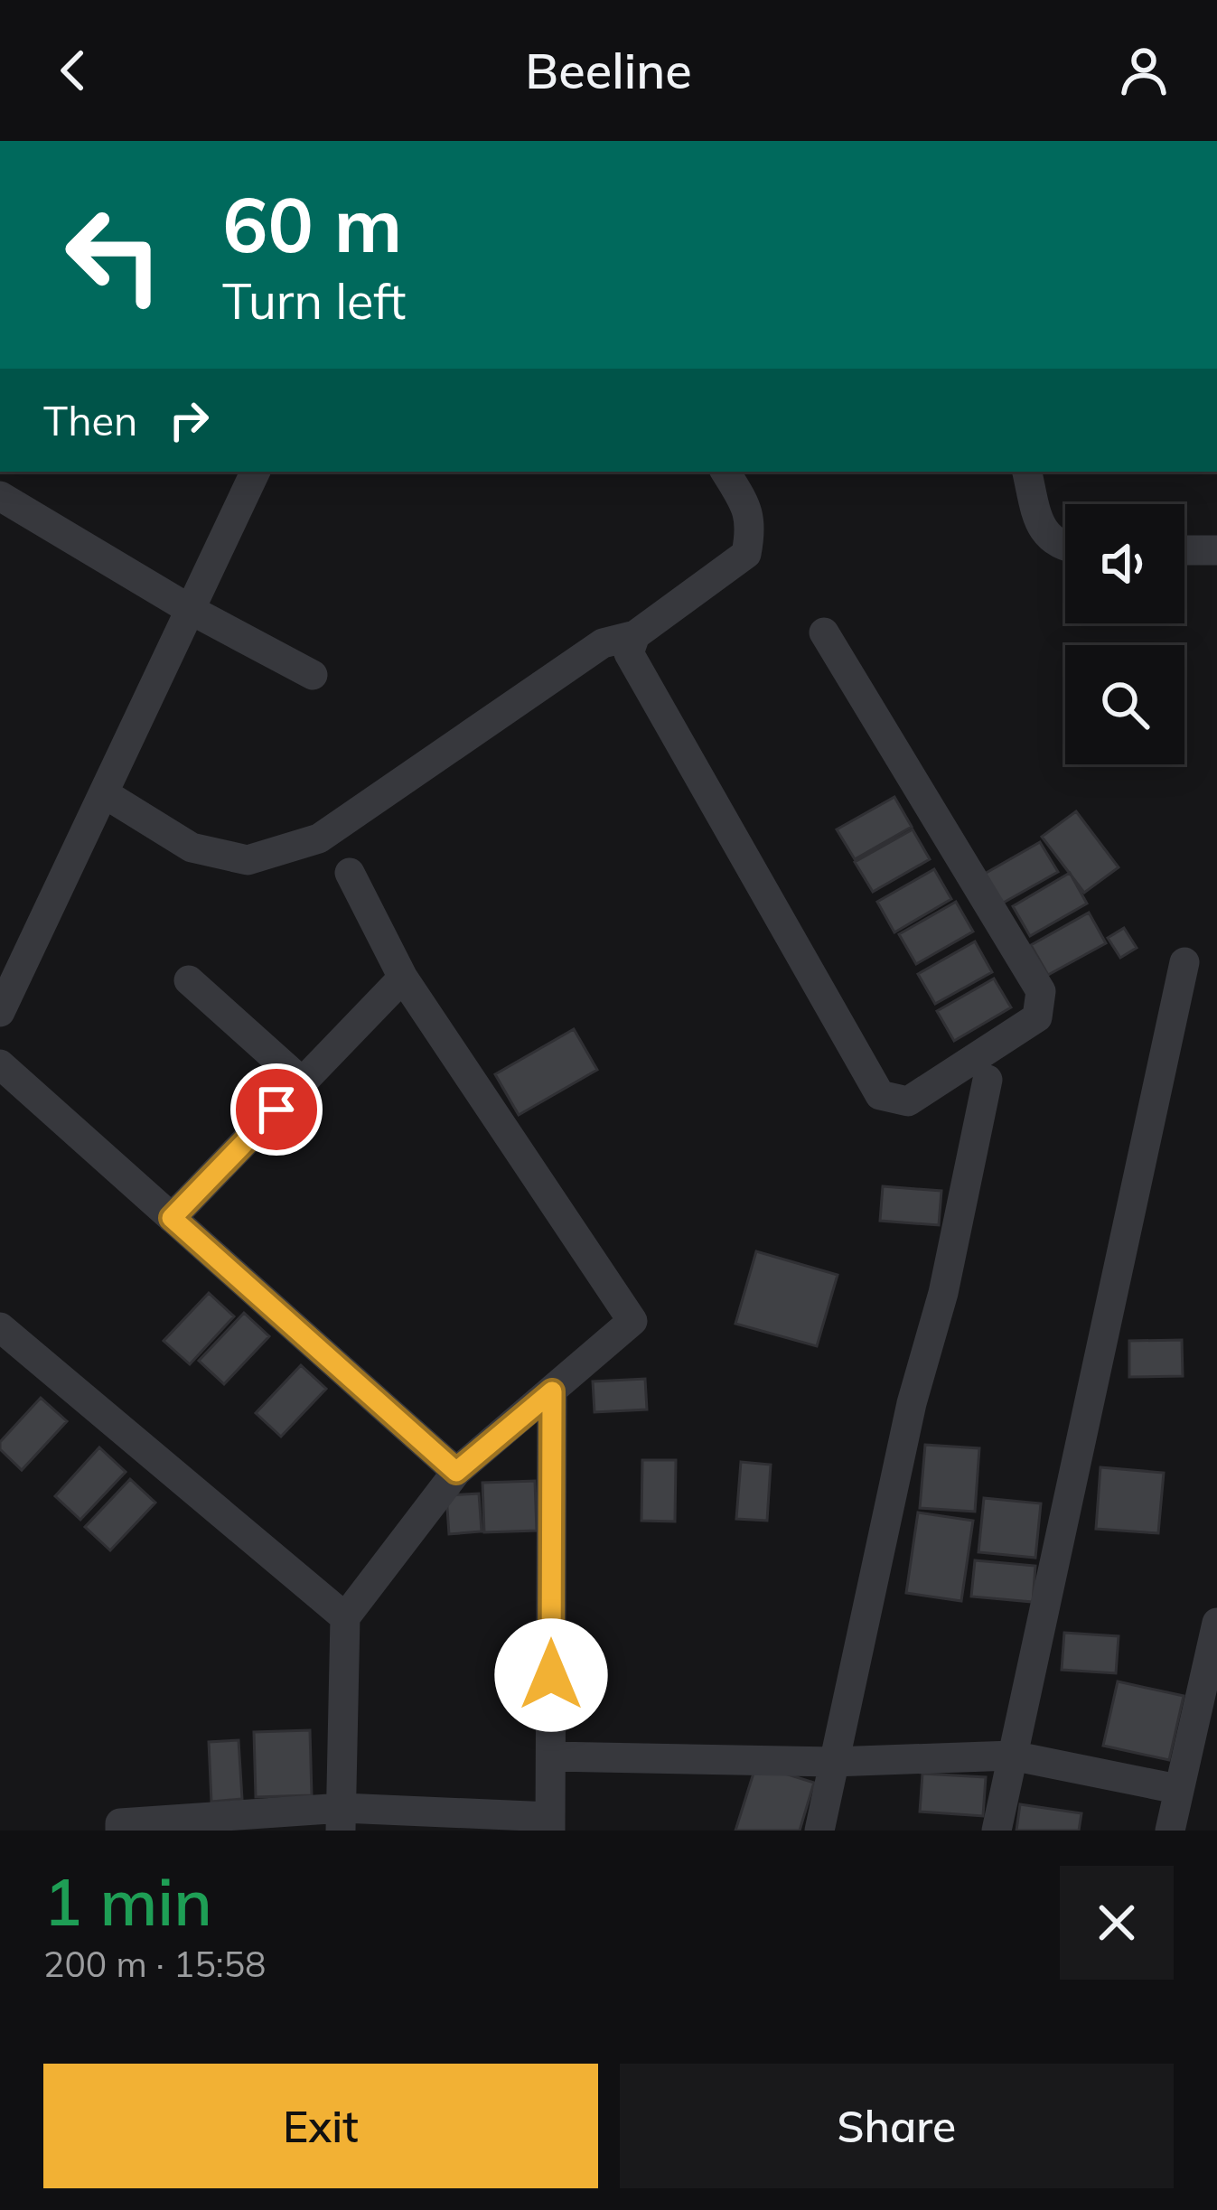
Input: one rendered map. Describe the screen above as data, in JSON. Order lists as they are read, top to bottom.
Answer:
{
  "page": {
    "header": "Beeline",
    "turn": ["60 m", "Turn left"],
    "then": "Then",
    "heading": ["1 min", "200 m · 15:58"],
    "buttons": ["Exit", "Share"]
  }
}
